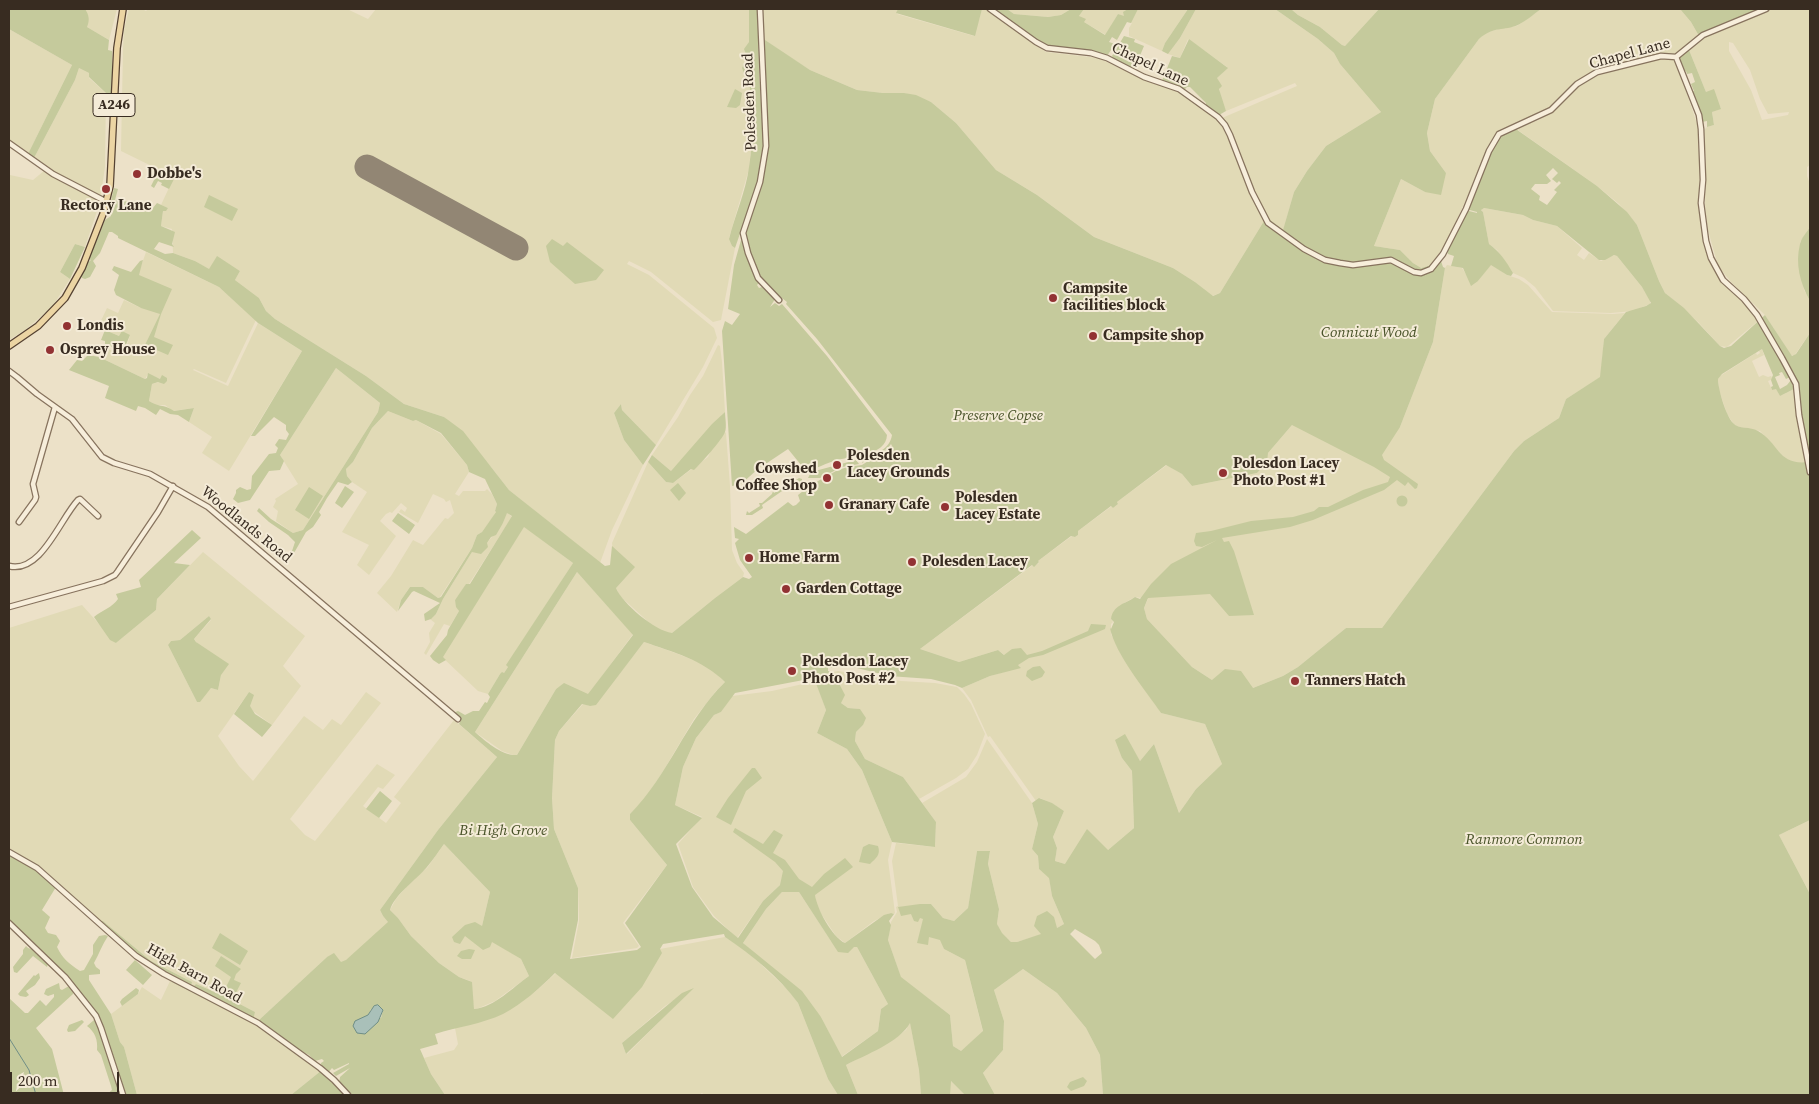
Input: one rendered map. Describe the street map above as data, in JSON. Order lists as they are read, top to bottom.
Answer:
{
  "streets": {
    "main road": ["A246"],
    "street": [
      "Chapel Lane",
      "Polesden Road",
      "Woodlands Road",
      "High Barn Road"
    ]
  },
  "parks": [
    "Connicut Wood",
    "Preserve Copse",
    "Bi High Grove",
    "Ranmore Common"
  ],
  "places": [
    "Dobbe's",
    "Rectory Lane",
    "Campsite facilities block",
    "Londis",
    "Campsite shop",
    "Osprey House",
    "Polesden Lacey Grounds",
    "Polesdon Lacey Photo Post #1",
    "Cowshed Coffee Shop",
    "Granary Cafe",
    "Polesden Lacey Estate",
    "Home Farm",
    "Polesden Lacey",
    "Garden Cottage",
    "Polesdon Lacey Photo Post #2",
    "Tanners Hatch"
  ],
  "scale_bar": "200 m"
}
